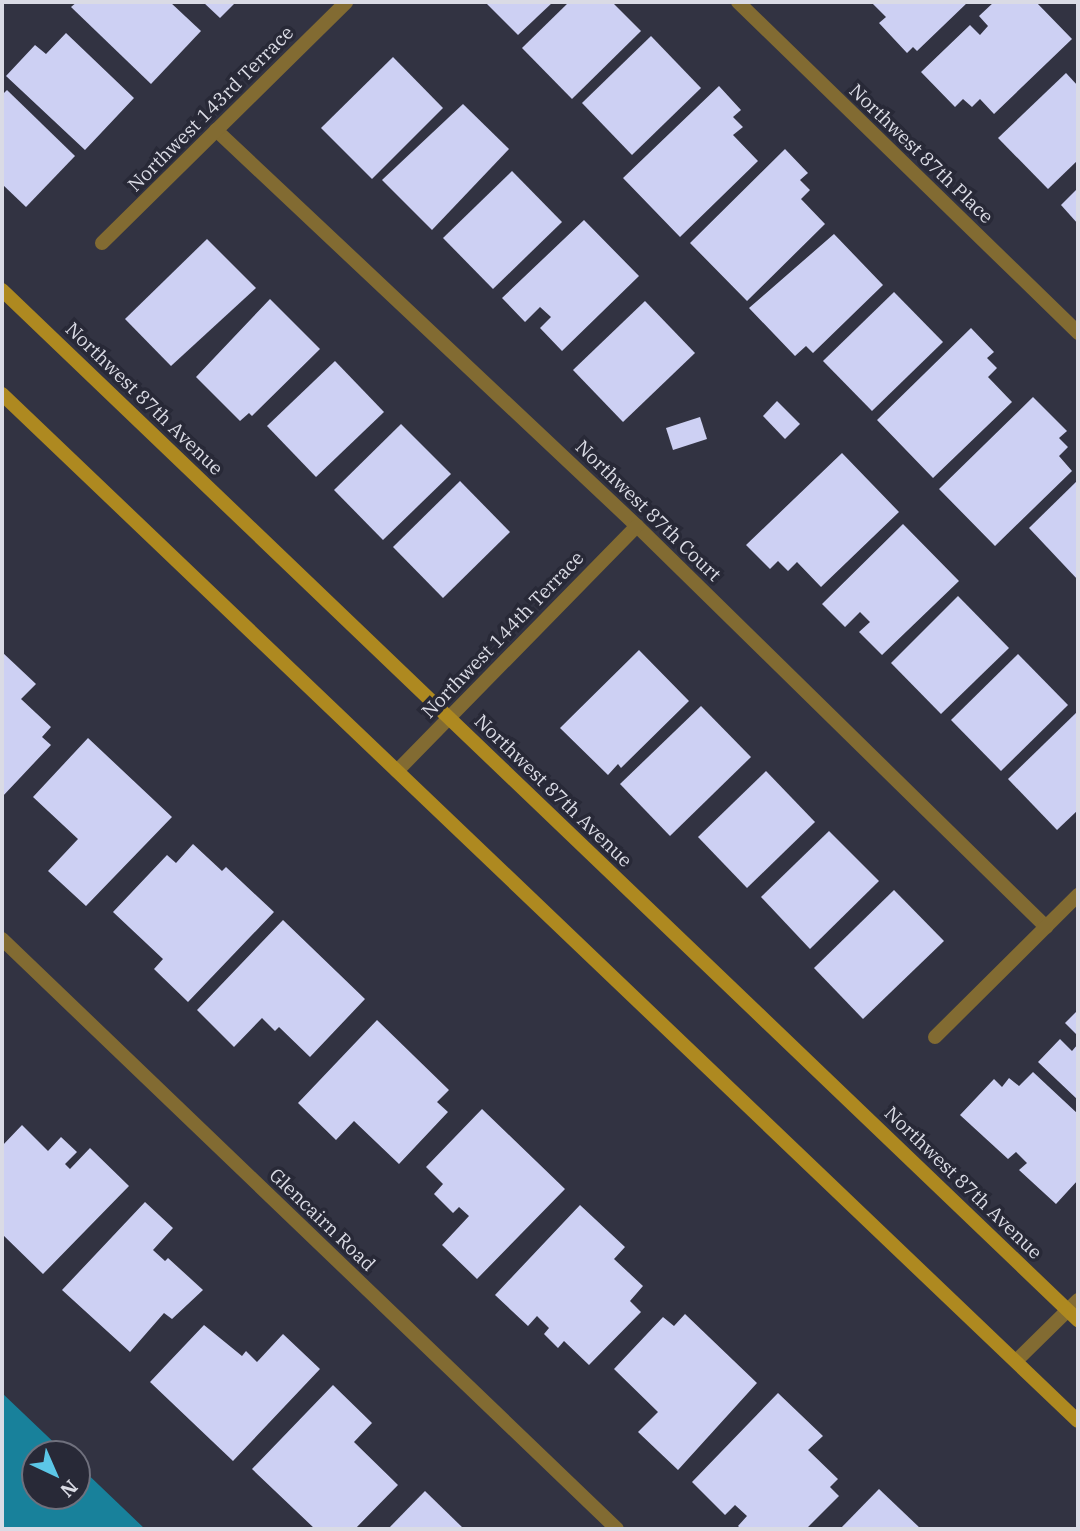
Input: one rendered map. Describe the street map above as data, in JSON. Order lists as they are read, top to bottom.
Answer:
{
  "streets": {
    "main road": ["Northwest 87th Avenue"],
    "street": [
      "Northwest 143rd Terrace",
      "Northwest 87th Place",
      "Northwest 87th Court",
      "Northwest 144th Terrace",
      "Glencairn Road"
    ]
  },
  "crossings": [
    ["Northwest 143rd Terrace", "Northwest 87th Court"],
    ["Northwest 87th Avenue", "Northwest 144th Terrace"],
    ["Northwest 87th Court", "Northwest 144th Terrace"]
  ],
  "north": "bottom right"
}
